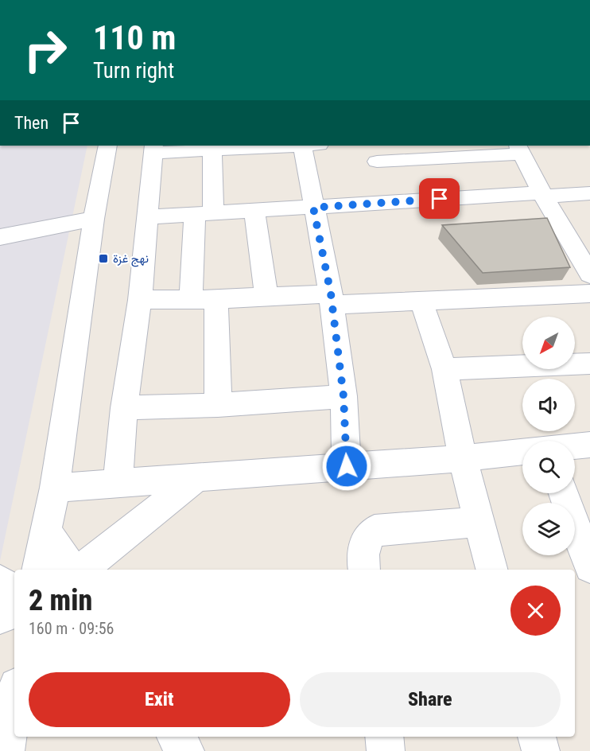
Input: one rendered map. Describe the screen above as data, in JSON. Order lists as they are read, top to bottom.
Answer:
{
  "places": {
    "transit": ["نهج غزة"]
  },
  "north": "bottom left",
  "page": {
    "turn": ["110 m", "Turn right"],
    "then": "Then",
    "heading": ["2 min", "160 m · 09:56"],
    "buttons": ["Exit", "Share"]
  }
}
